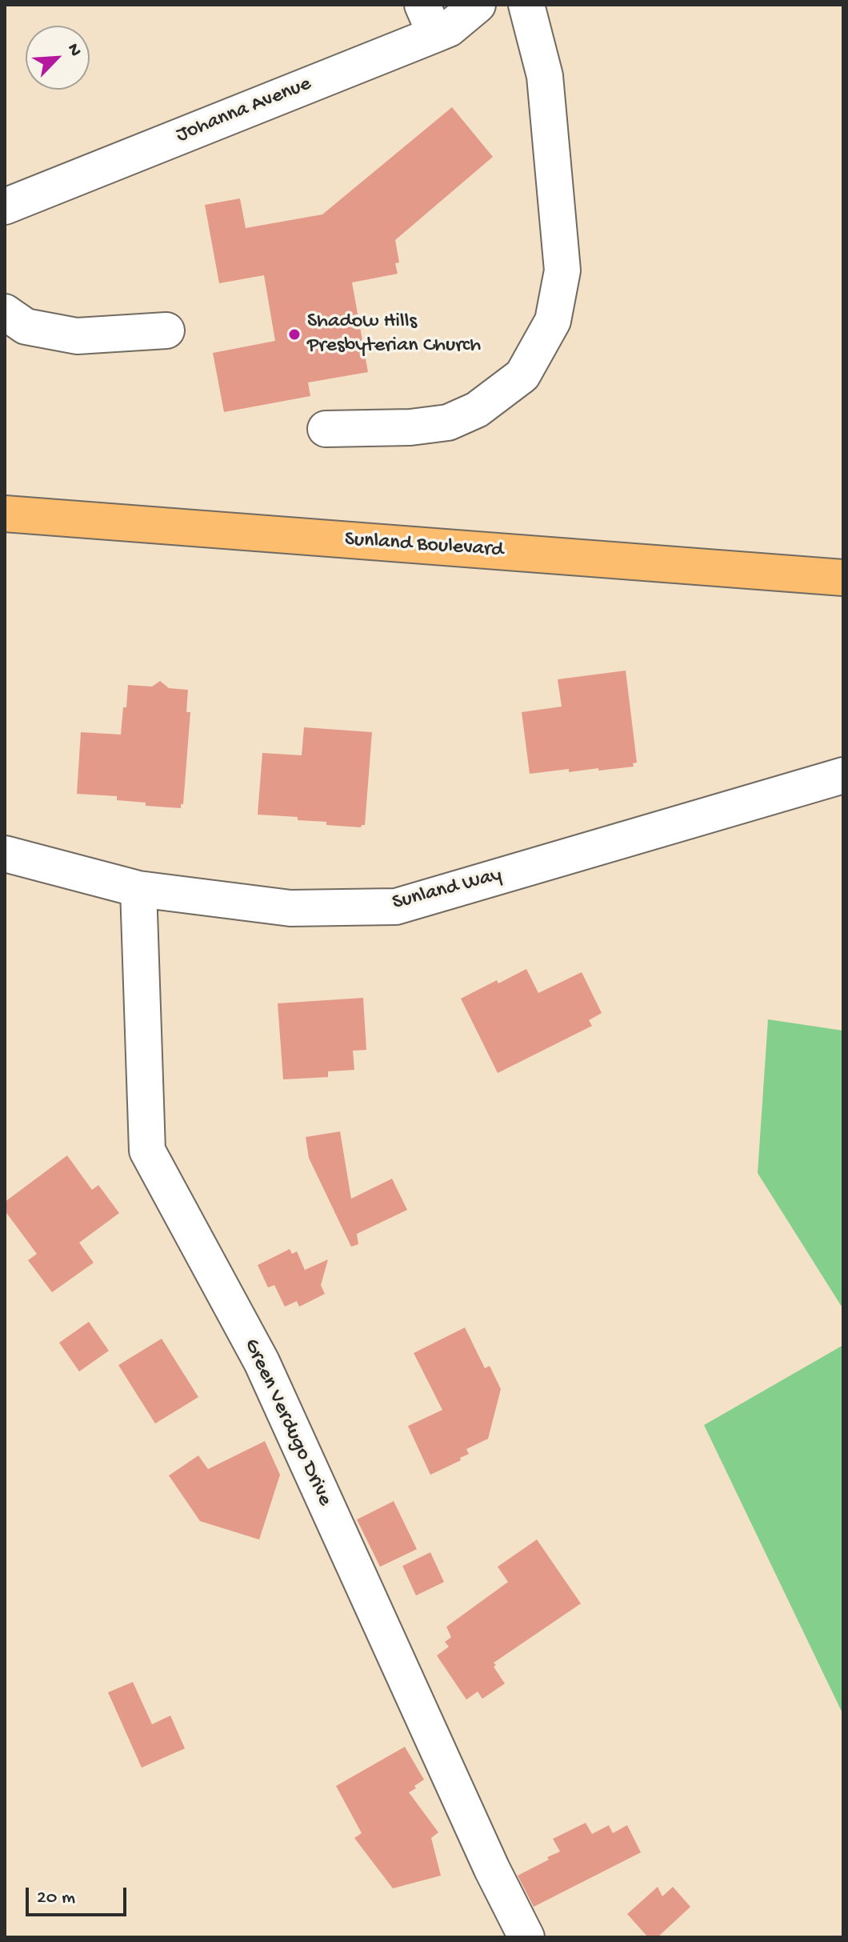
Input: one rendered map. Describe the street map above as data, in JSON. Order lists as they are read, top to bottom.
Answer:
{
  "streets": {
    "main road": ["Sunland Boulevard"],
    "street": ["Johanna Avenue", "Sunland Way", "Green Verdugo Drive"]
  },
  "crossings": [
    ["Sunland Way", "Green Verdugo Drive"]
  ],
  "places": ["Shadow Hills Presbyterian Church"],
  "scale_bar": "20 m",
  "north": "top right"
}
